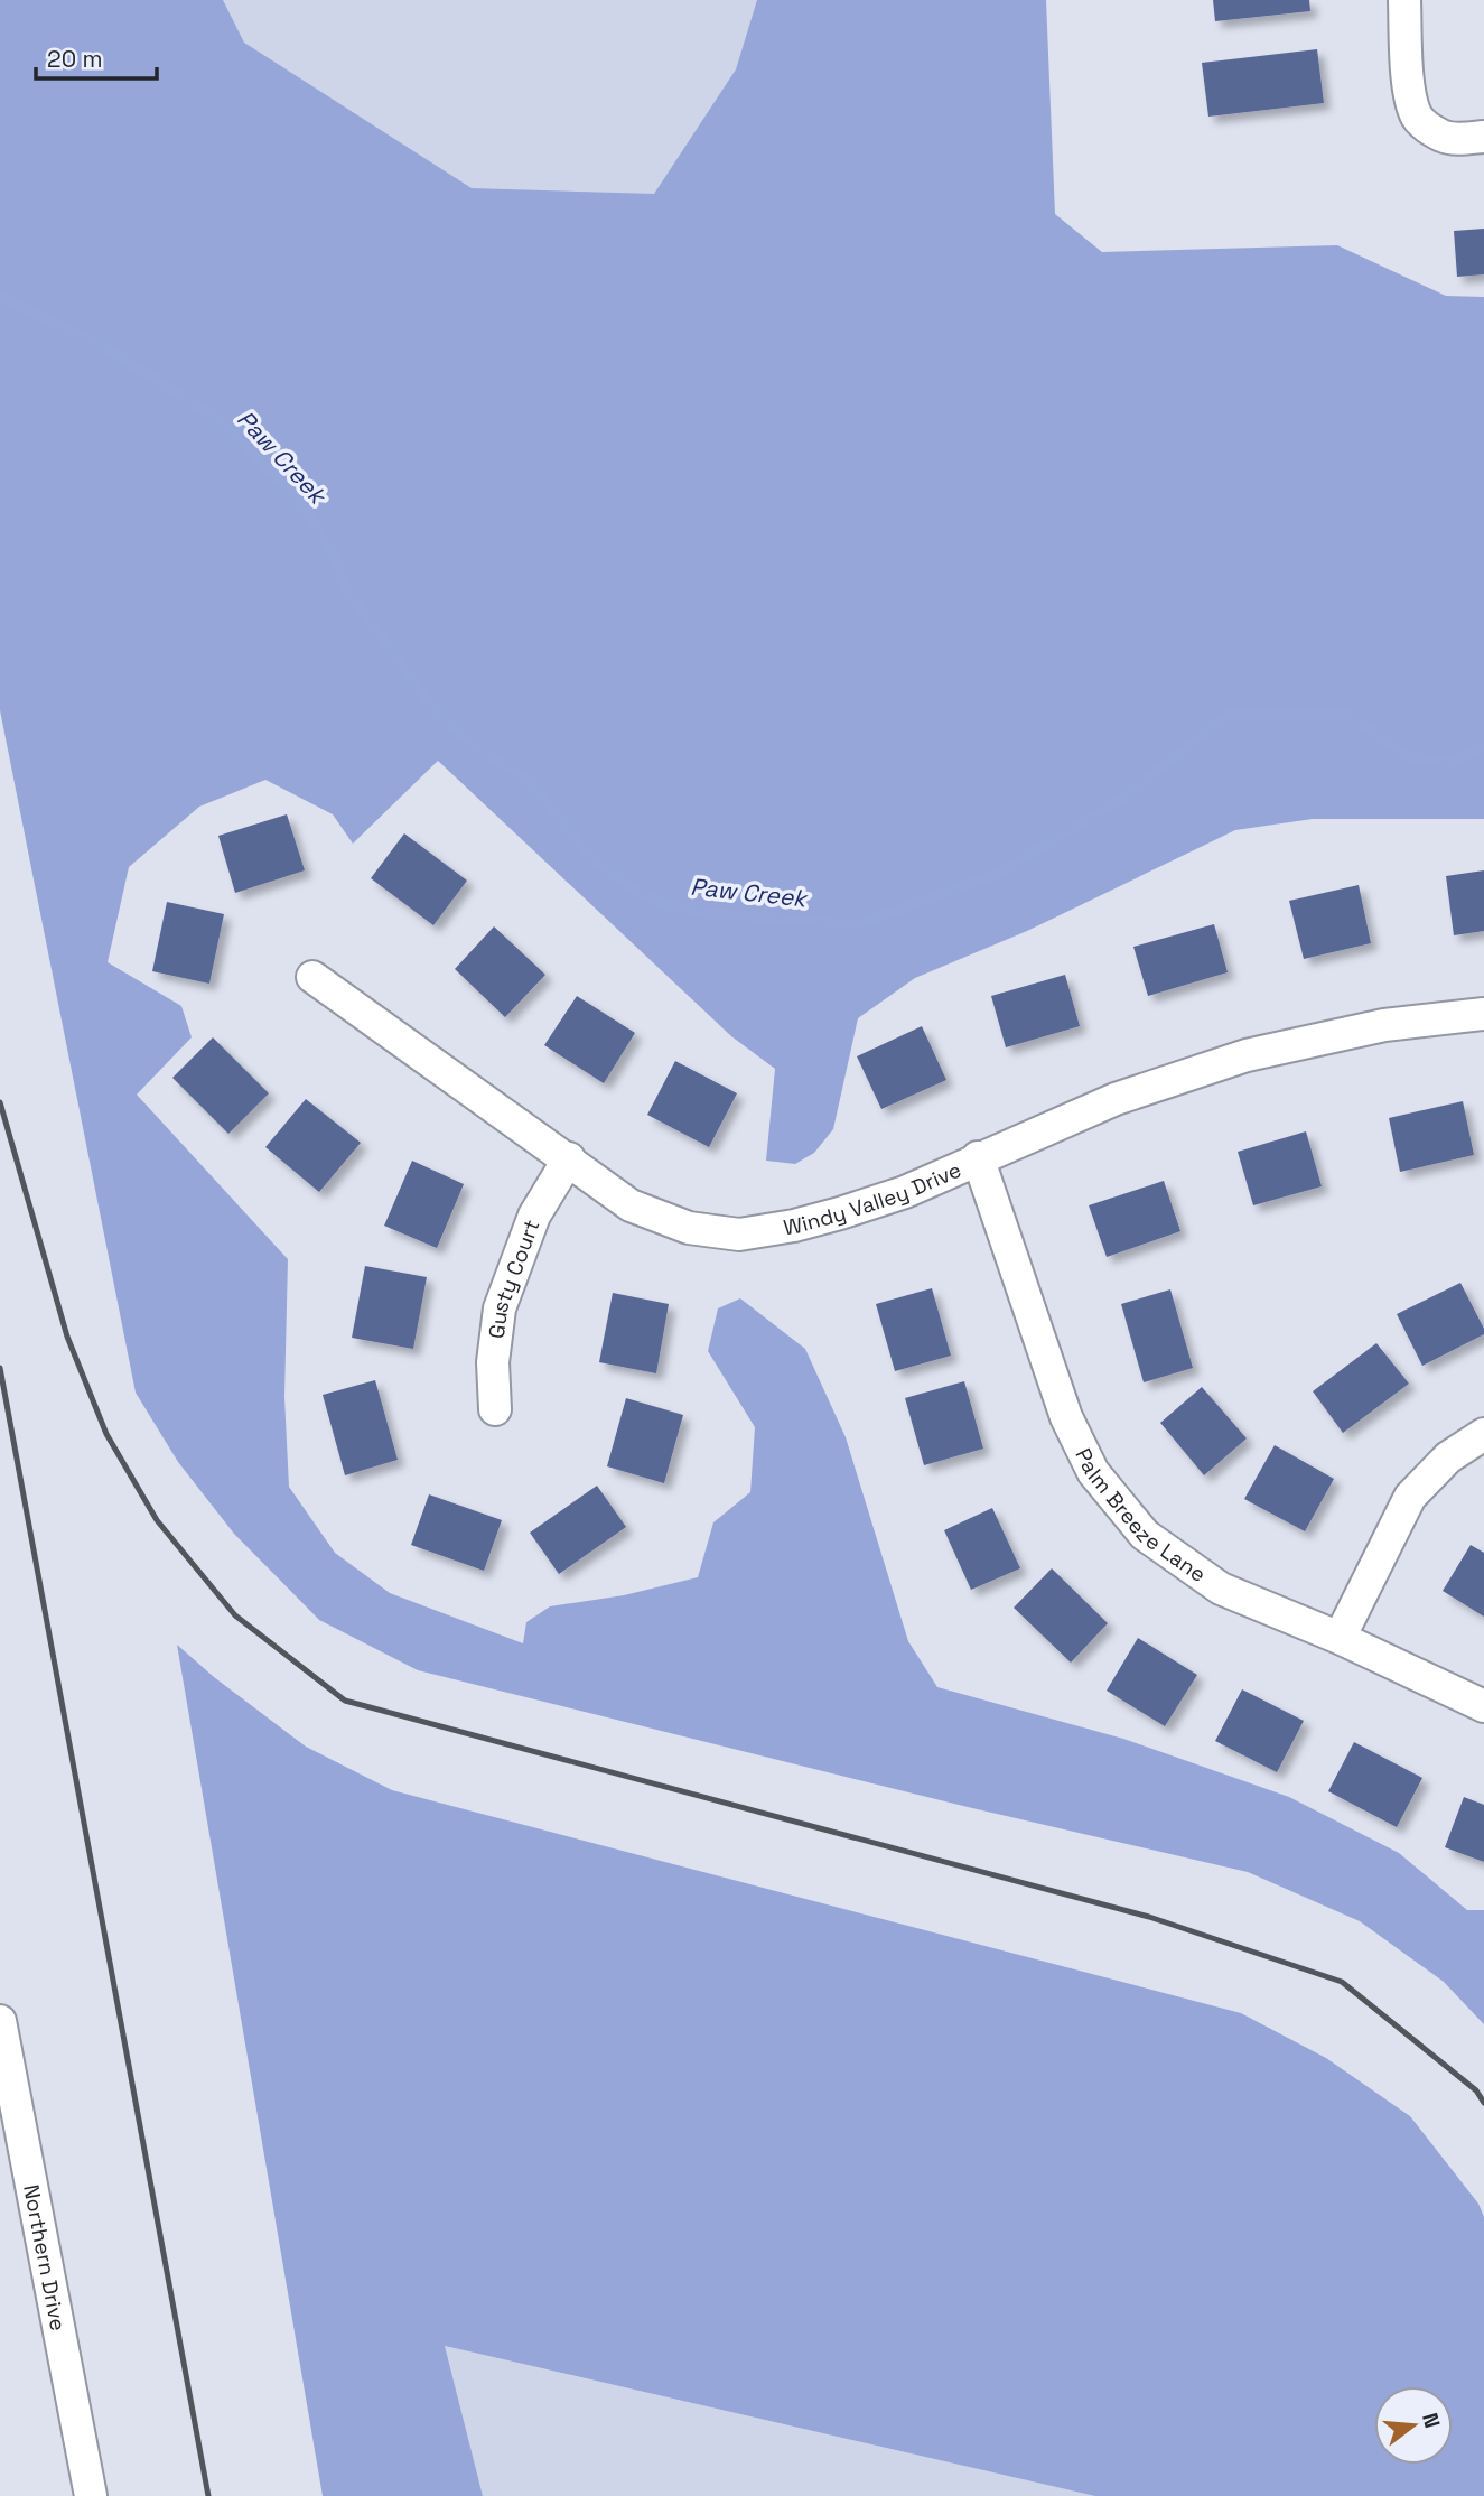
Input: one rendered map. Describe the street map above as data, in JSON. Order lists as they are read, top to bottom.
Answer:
{
  "streets": {
    "street": [
      "Windy Valley Drive",
      "Gusty Court",
      "Palm Breeze Lane",
      "Northern Drive"
    ]
  },
  "crossings": [
    ["Windy Valley Drive", "Gusty Court"],
    ["Windy Valley Drive", "Palm Breeze Lane"]
  ],
  "water": ["Paw Creek"],
  "scale_bar": "20 m",
  "north": "right"
}
